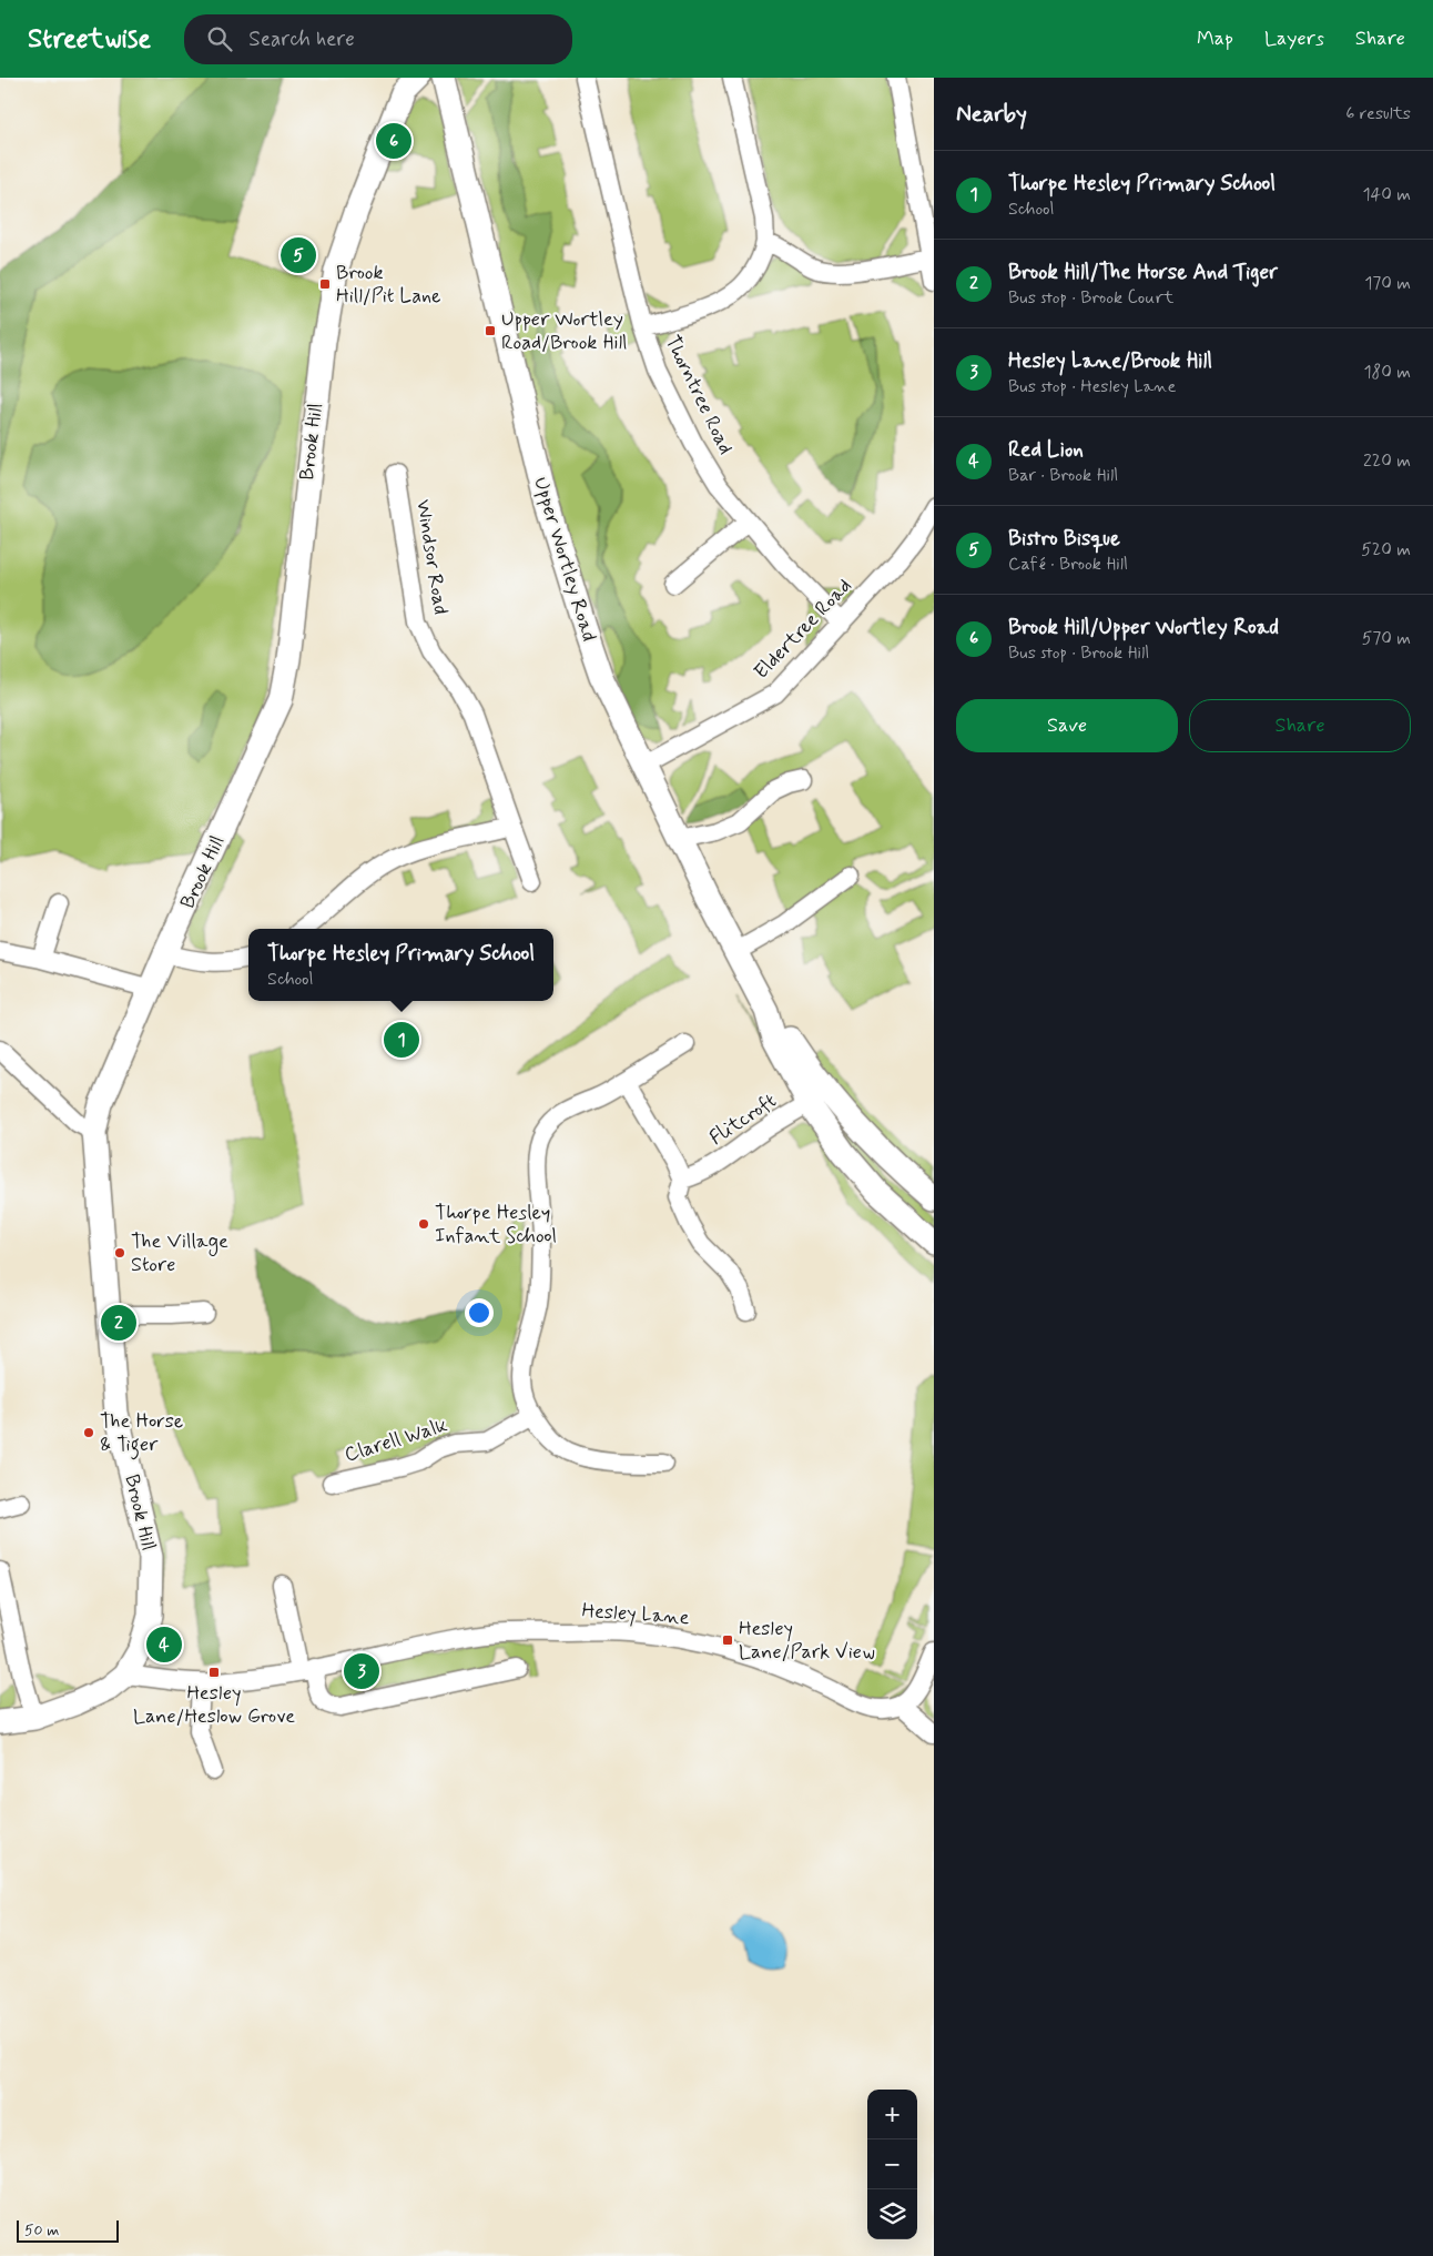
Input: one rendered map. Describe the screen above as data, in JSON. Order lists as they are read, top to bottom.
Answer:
{
  "streets": {
    "main road": ["Brook Hill", "Upper Wortley Road"],
    "street": [
      "Thorntree Road",
      "Windsor Road",
      "Eldertree Road",
      "Flitcroft",
      "Clarell Walk",
      "Hesley Lane"
    ]
  },
  "crossings": [
    ["Thorntree Road", "Eldertree Road"],
    ["Brook Hill", "Hesley Lane"],
    ["Upper Wortley Road", "Eldertree Road"],
    ["Upper Wortley Road", "Flitcroft"]
  ],
  "places": {
    "transit": [
      "Brook Hill/Pit Lane",
      "Upper Wortley Road/Brook Hill",
      "Hesley Lane/Park View",
      "Hesley Lane/Heslow Grove"
    ],
    "other": ["Thorpe Hesley Infant School", "The Village Store", "The Horse & Tiger"]
  },
  "scale_bar": "50 m",
  "page": {
    "header": "Streetwise",
    "search": "Search here",
    "nav": ["Map", "Layers", "Share"],
    "heading": ["Nearby", "6 results"],
    "pins": [
      "6",
      "5",
      "1",
      "2",
      "4",
      "3"
    ],
    "list": [
      {
        "mark": "1",
        "name": "Thorpe Hesley Primary School",
        "note": "School",
        "value": "140 m"
      },
      {
        "mark": "2",
        "name": "Brook Hill/The Horse And Tiger",
        "note": "Bus stop · Brook Court",
        "value": "170 m"
      },
      {
        "mark": "3",
        "name": "Hesley Lane/Brook Hill",
        "note": "Bus stop · Hesley Lane",
        "value": "180 m"
      },
      {
        "mark": "4",
        "name": "Red Lion",
        "note": "Bar · Brook Hill",
        "value": "220 m"
      },
      {
        "mark": "5",
        "name": "Bistro Bisque",
        "note": "Café · Brook Hill",
        "value": "520 m"
      },
      {
        "mark": "6",
        "name": "Brook Hill/Upper Wortley Road",
        "note": "Bus stop · Brook Hill",
        "value": "570 m"
      }
    ],
    "buttons": ["Save", "Share"],
    "popup": ["Thorpe Hesley Primary School", "School"],
    "map_buttons": ["+", "−"],
    "scale": "50 m"
  }
}
